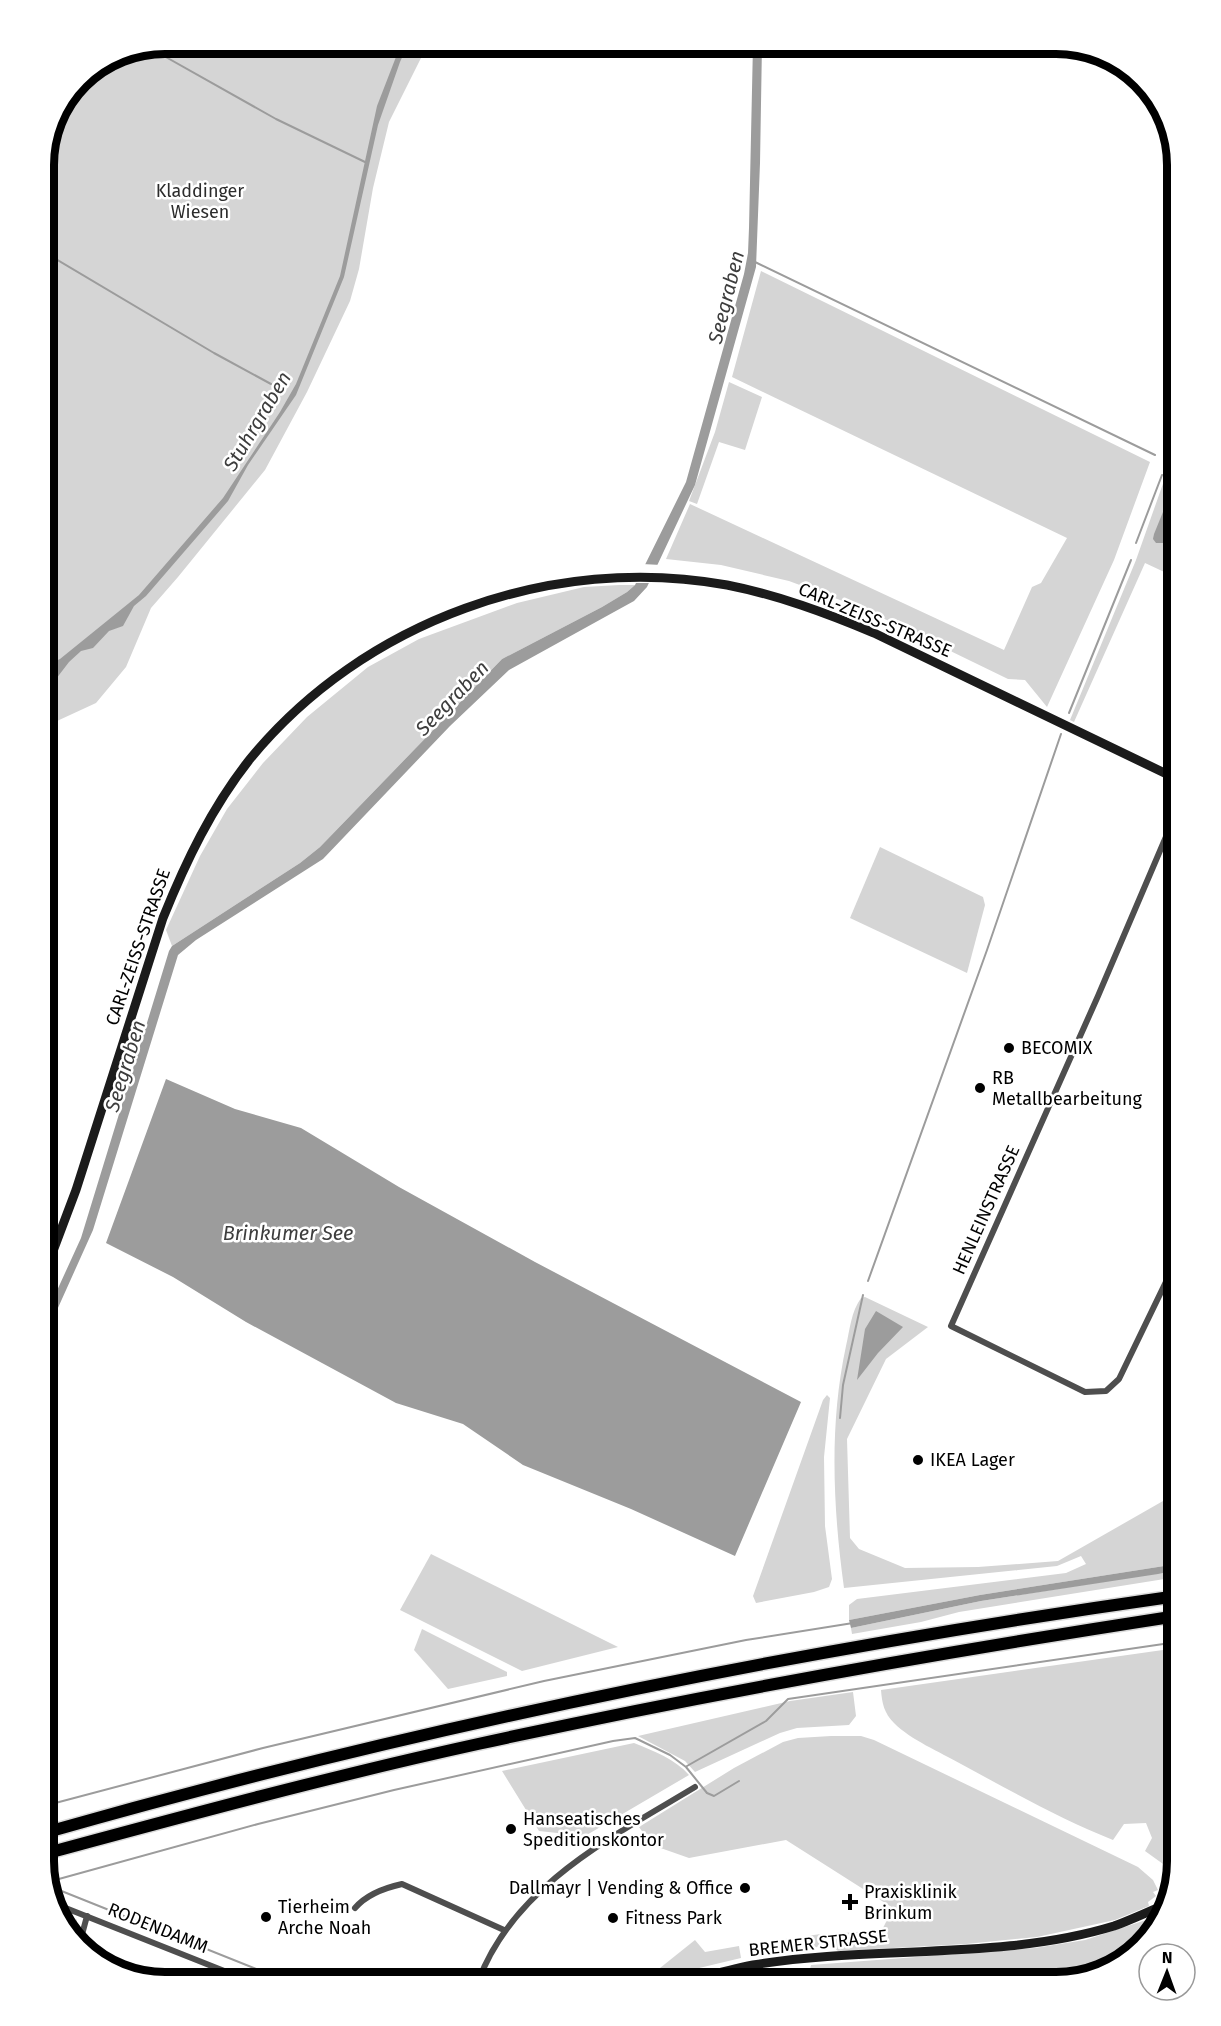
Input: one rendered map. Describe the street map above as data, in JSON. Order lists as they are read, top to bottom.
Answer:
{
  "streets": {
    "main road": ["CARL-ZEISS-STRASSE", "BREMER STRASSE"],
    "street": ["HENLEINSTRASSE", "RODENDAMM"]
  },
  "water": ["Seegraben", "Stuhrgraben", "Brinkumer See"],
  "parks": ["Kladdinger Wiesen"],
  "places": {
    "other": [
      "BECOMIX",
      "RB Metallbearbeitung",
      "IKEA Lager",
      "Hanseatisches Speditionskontor",
      "Dallmayr | Vending & Office",
      "Tierheim Arche Noah",
      "Fitness Park"
    ],
    "health": ["Praxisklinik Brinkum"]
  },
  "north": "top"
}
